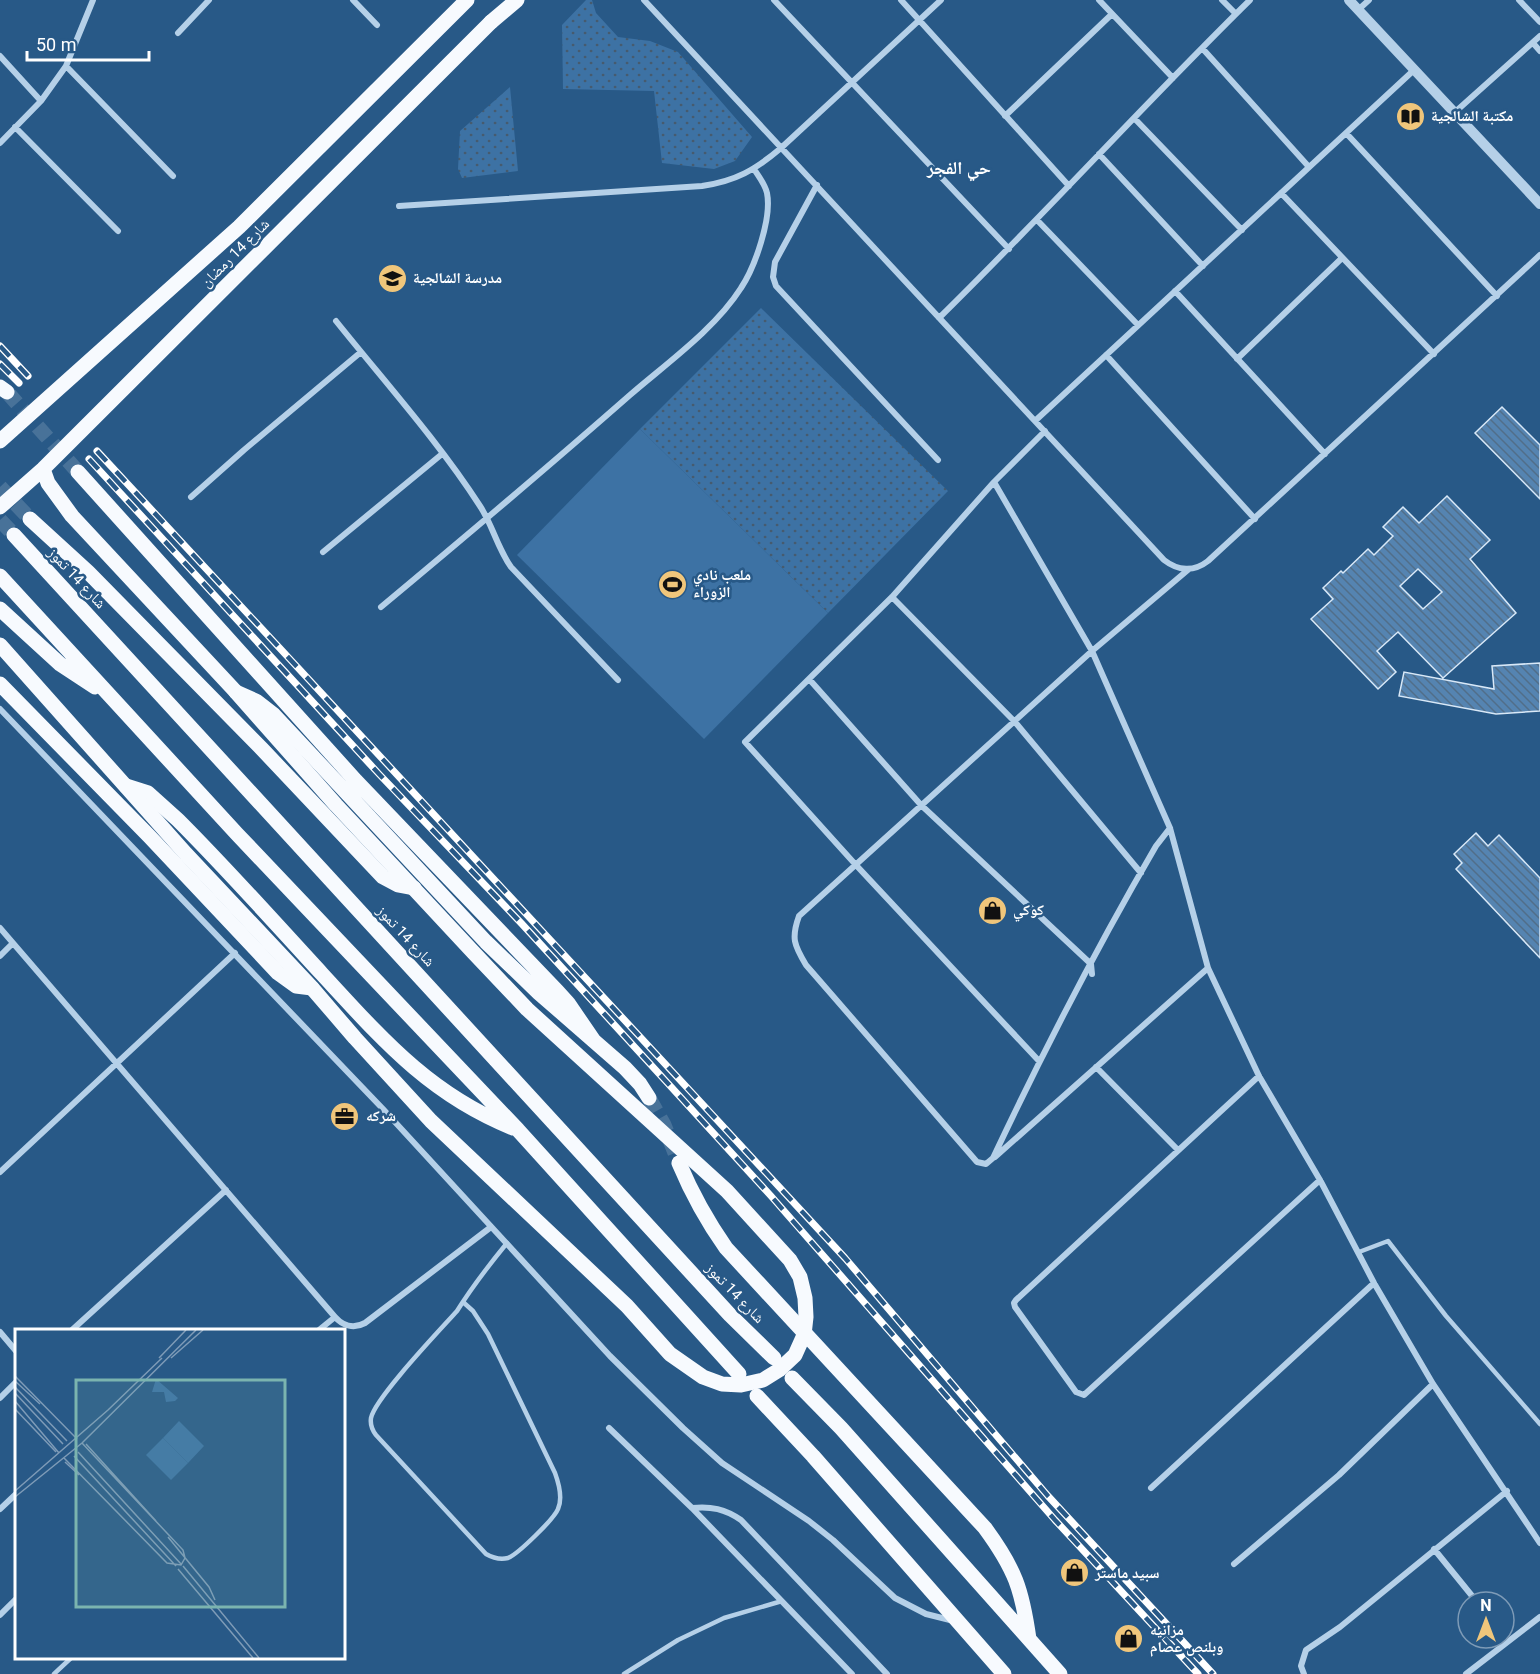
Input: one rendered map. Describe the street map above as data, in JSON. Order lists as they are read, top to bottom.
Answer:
{
  "streets": {
    "main road": ["شارع 14 رمضان", "شارع 14 تموز"]
  },
  "districts": ["حي الفجر"],
  "places": {
    "library": ["مكتبة الشالجية"],
    "school or university": ["مدرسة الشالجية"],
    "sports": ["ملعب نادي الزوراء"],
    "shop": ["كوكي", "سبيد ماستر", "مزانيه وبلنص عصام"],
    "office": ["شركه"]
  },
  "scale_bar": "50 m",
  "north": "top"
}
